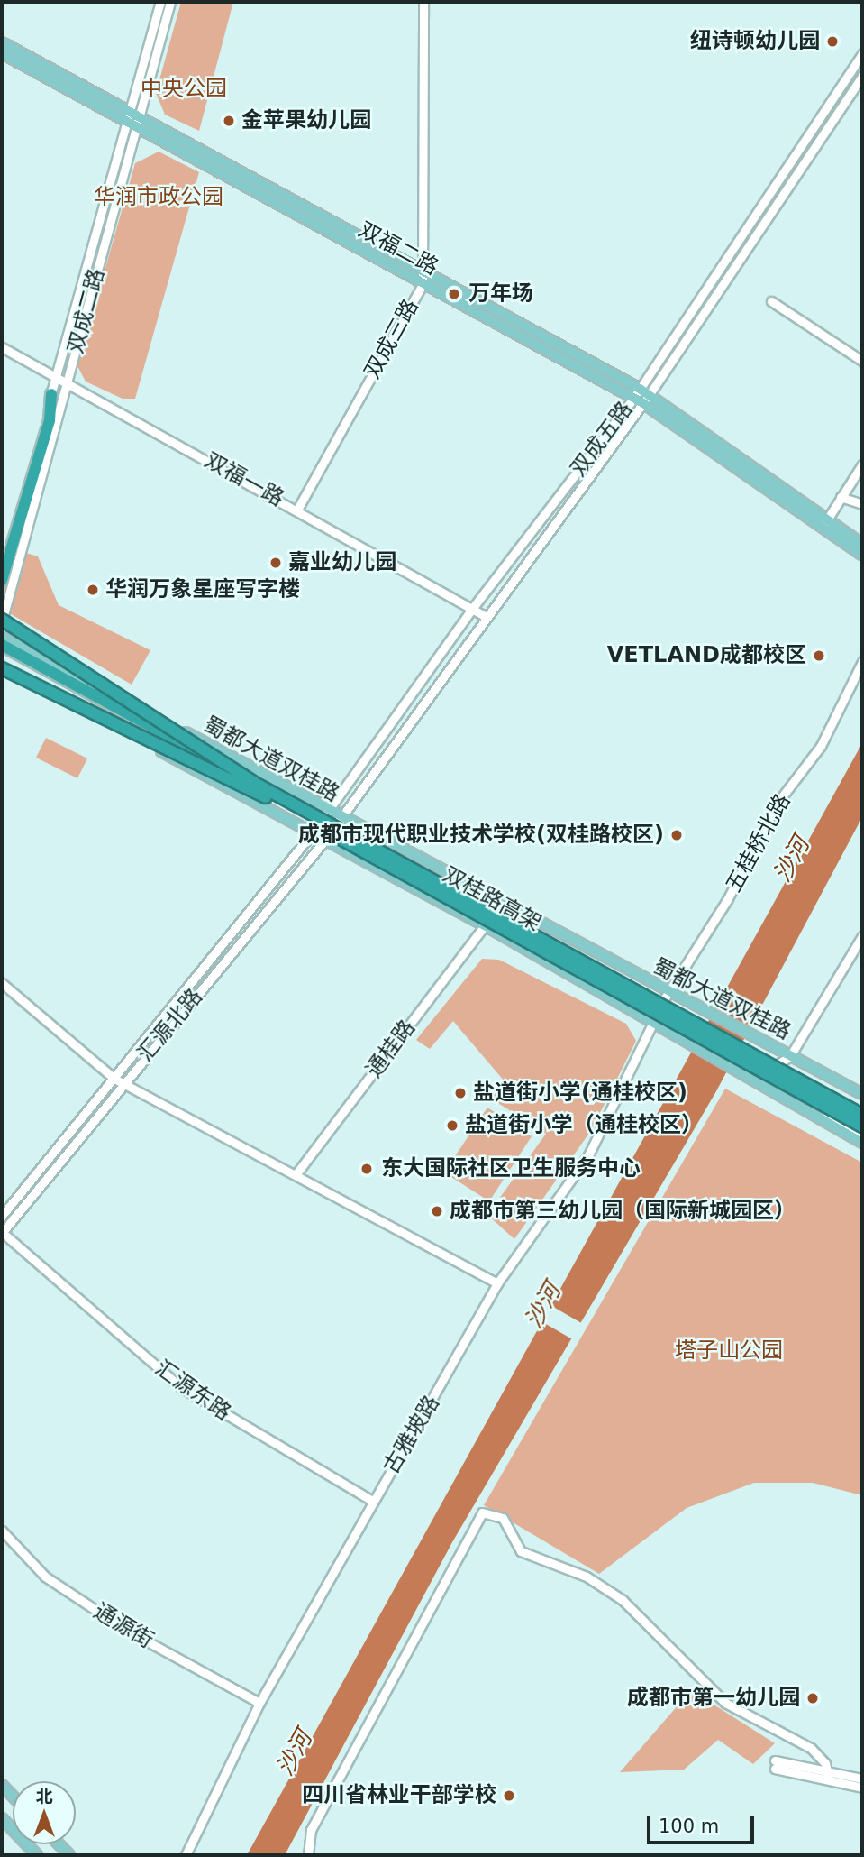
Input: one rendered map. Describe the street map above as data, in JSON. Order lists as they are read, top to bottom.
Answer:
{
  "streets": {
    "highway": ["双桂路高架"],
    "main road": ["双福二路", "蜀都大道双桂路"],
    "street": [
      "双成二路",
      "双成三路",
      "双成五路",
      "双福一路",
      "五桂桥北路",
      "汇源北路",
      "通桂路",
      "汇源东路",
      "古雅坡路",
      "通源街"
    ]
  },
  "crossings": [
    ["双福二路", "双成二路"],
    ["双福二路", "双成三路"],
    ["双福二路", "双成五路"],
    ["双成二路", "双福一路"],
    ["双成三路", "双福一路"],
    ["双成五路", "双福一路"],
    ["双成五路", "蜀都大道双桂路"],
    ["双成五路", "汇源北路"],
    ["蜀都大道双桂路", "五桂桥北路"],
    ["蜀都大道双桂路", "双桂路高架"],
    ["蜀都大道双桂路", "汇源北路"],
    ["蜀都大道双桂路", "通桂路"],
    ["蜀都大道双桂路", "古雅坡路"],
    ["五桂桥北路", "古雅坡路"],
    ["汇源北路", "汇源东路"],
    ["汇源东路", "古雅坡路"],
    ["古雅坡路", "通源街"]
  ],
  "water": ["沙河"],
  "parks": ["中央公园", "华润市政公园", "塔子山公园"],
  "places": [
    "纽诗顿幼儿园",
    "金苹果幼儿园",
    "万年场",
    "嘉业幼儿园",
    "华润万象星座写字楼",
    "VETLAND成都校区",
    "成都市现代职业技术学校(双桂路校区)",
    "盐道街小学(通桂校区)",
    "盐道街小学（通桂校区）",
    "东大国际社区卫生服务中心",
    "成都市第三幼儿园（国际新城园区）",
    "成都市第一幼儿园",
    "四川省林业干部学校"
  ],
  "scale_bar": "100 m",
  "north": "top"
}
